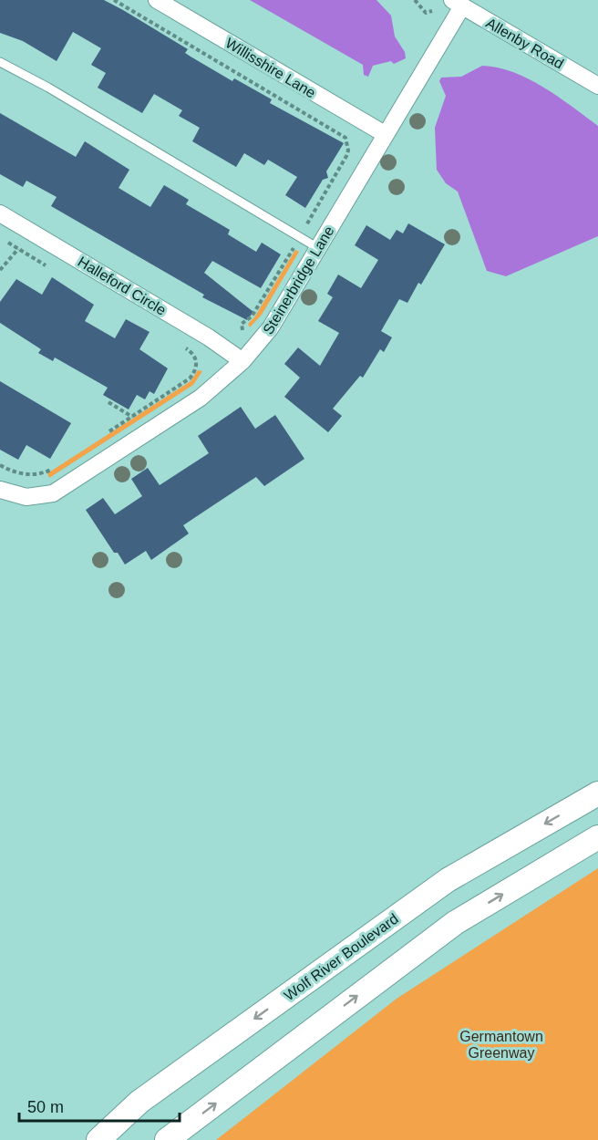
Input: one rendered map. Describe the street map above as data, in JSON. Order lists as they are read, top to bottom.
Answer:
{
  "streets": {
    "main road": ["Wolf River Boulevard"],
    "street": [
      "Allenby Road",
      "Willisshire Lane",
      "Steinerbridge Lane",
      "Halleford Circle"
    ]
  },
  "crossings": [
    ["Allenby Road", "Steinerbridge Lane"],
    ["Willisshire Lane", "Steinerbridge Lane"],
    ["Steinerbridge Lane", "Halleford Circle"]
  ],
  "parks": ["Germantown Greenway"],
  "scale_bar": "50 m"
}
